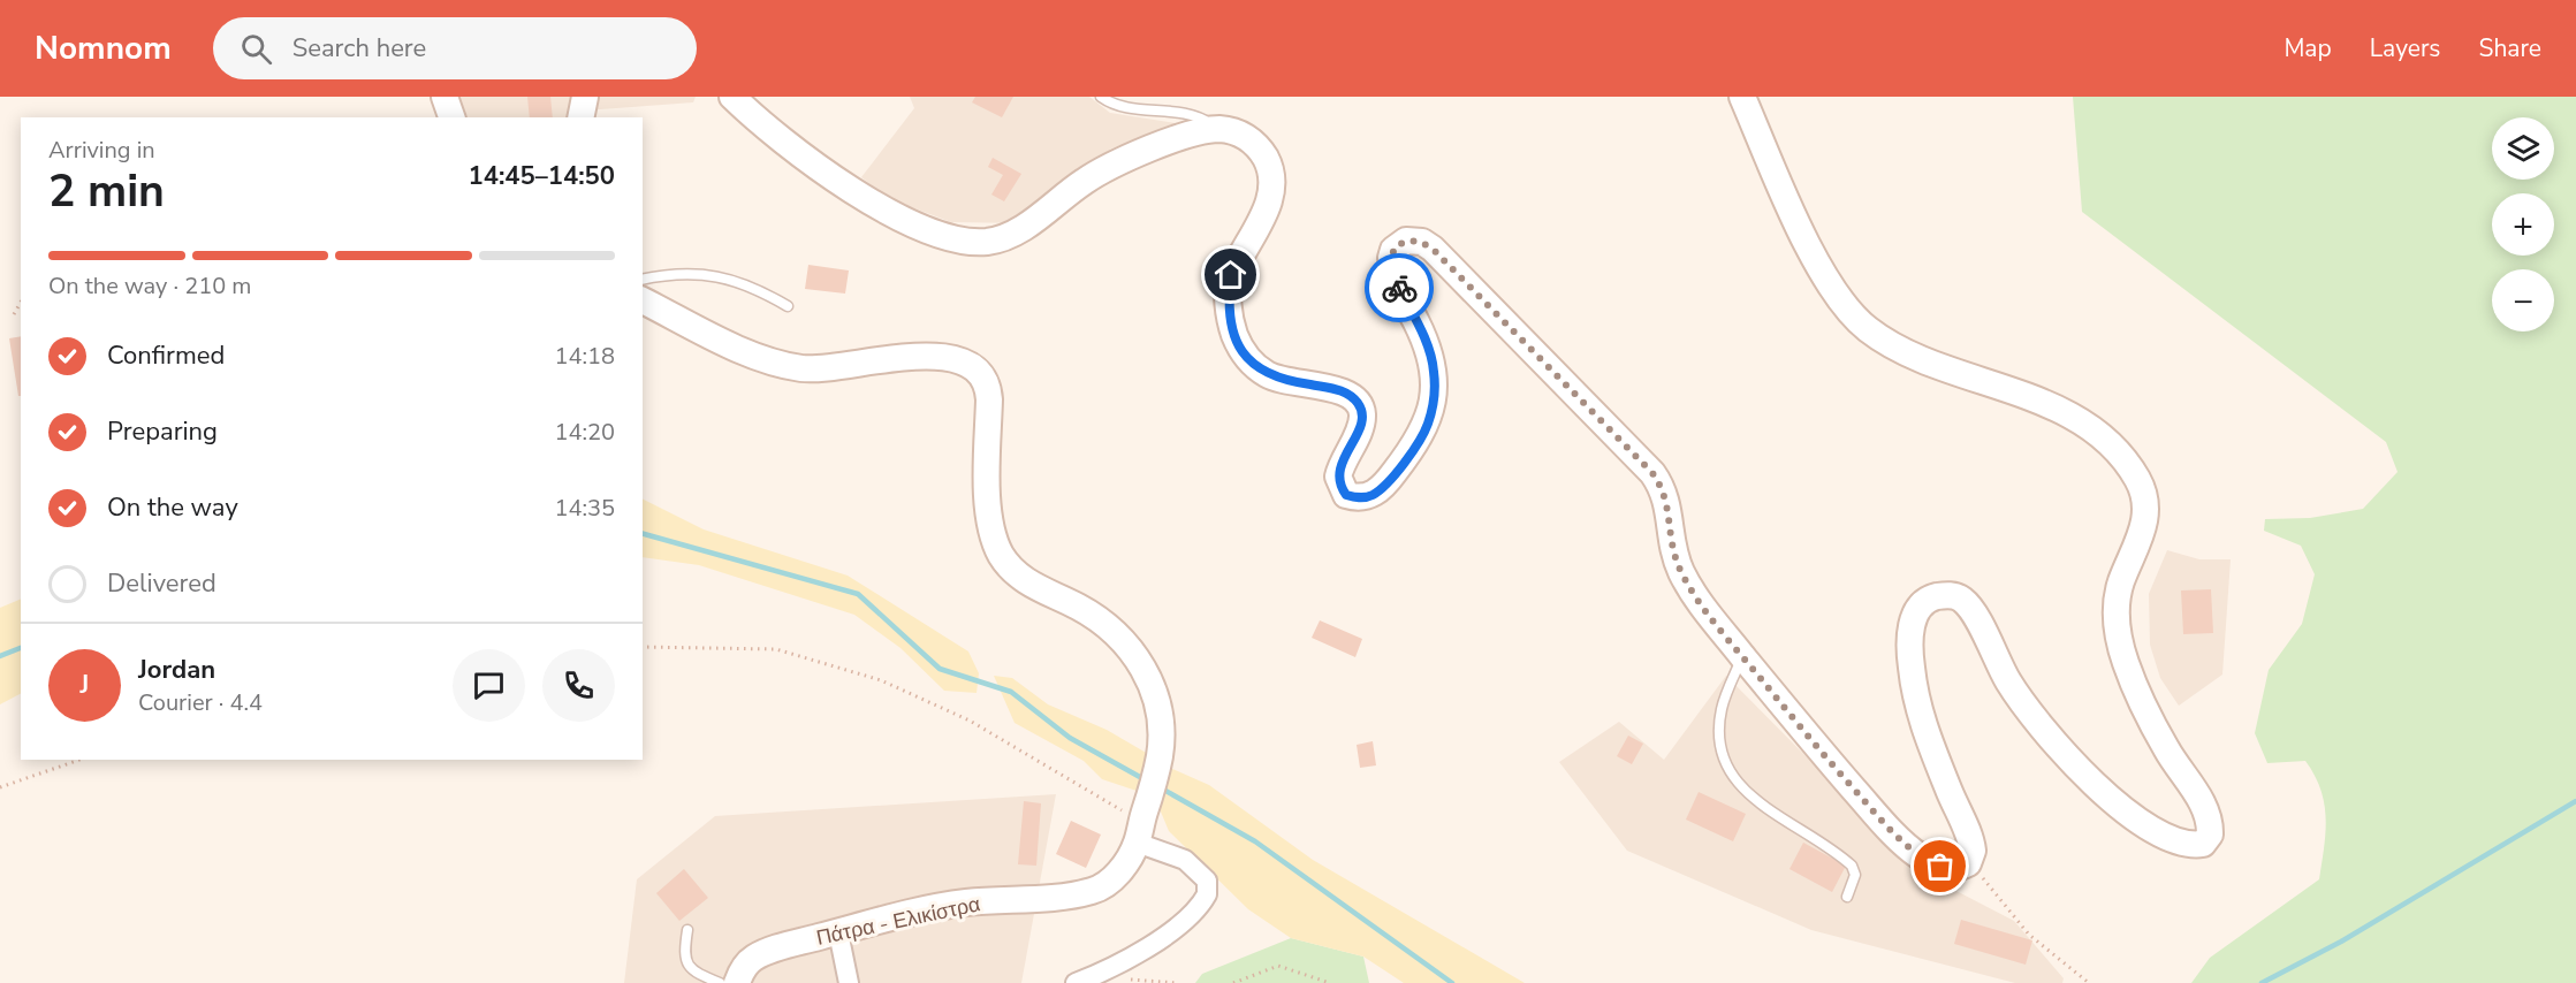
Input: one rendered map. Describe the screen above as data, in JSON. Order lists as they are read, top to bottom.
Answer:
{
  "streets": {
    "street": ["Πάτρα - Ελικίστρα"]
  },
  "page": {
    "header": "Nomnom",
    "search": "Search here",
    "nav": ["Map", "Layers", "Share"],
    "map_buttons": ["+", "−"],
    "heading": ["2 min", "Arriving in", "14:45–14:50"],
    "panel": ["Jordan", "Courier · 4.4"],
    "bar": "On the way · 210 m",
    "list": [
      ["Confirmed", "14:18"],
      ["Preparing", "14:20"],
      ["On the way", "14:35"],
      "Delivered"
    ],
    "round": "J"
  }
}
